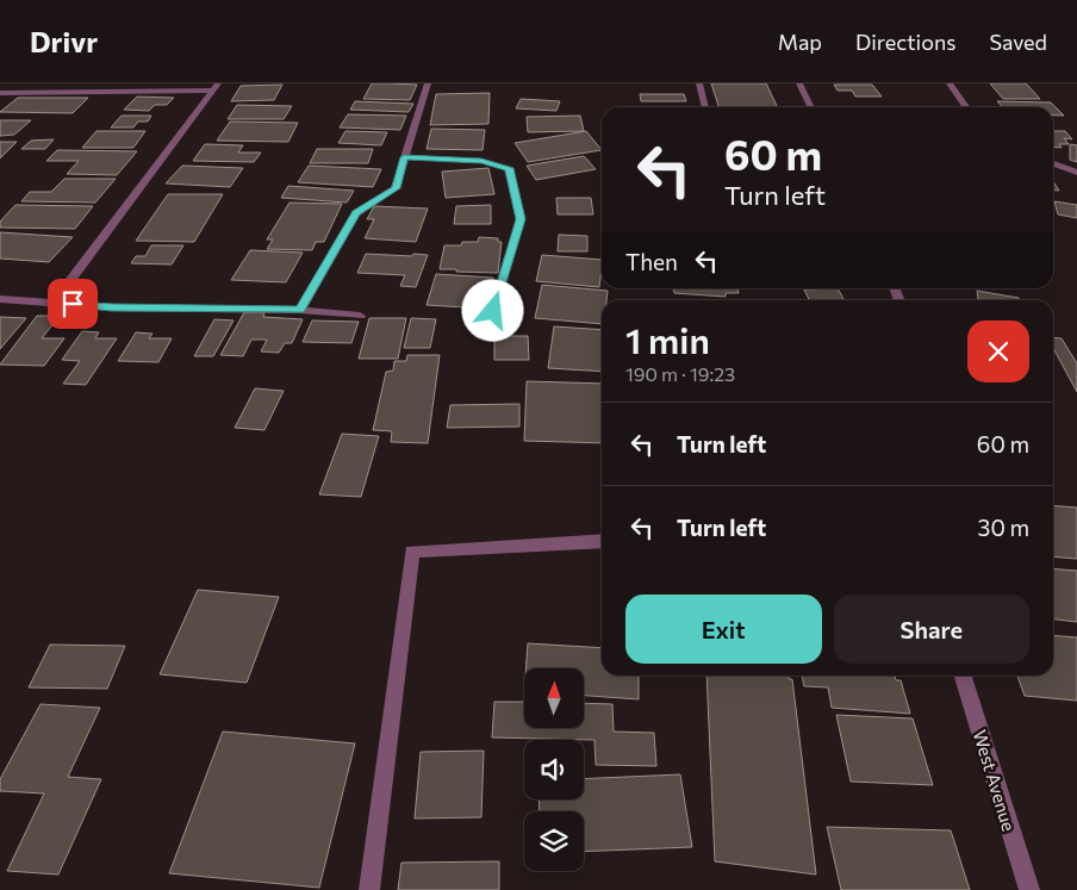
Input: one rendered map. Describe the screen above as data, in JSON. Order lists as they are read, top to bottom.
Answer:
{
  "streets": {
    "street": ["West Avenue"]
  },
  "north": "top",
  "page": {
    "header": "Drivr",
    "nav": ["Map", "Directions", "Saved"],
    "turn": ["60 m", "Turn left"],
    "then": "Then",
    "heading": ["1 min", "190 m · 19:23"],
    "list": [
      {
        "name": "Turn left",
        "value": "60 m"
      },
      {
        "name": "Turn left",
        "value": "30 m"
      }
    ],
    "buttons": ["Exit", "Share"]
  }
}
